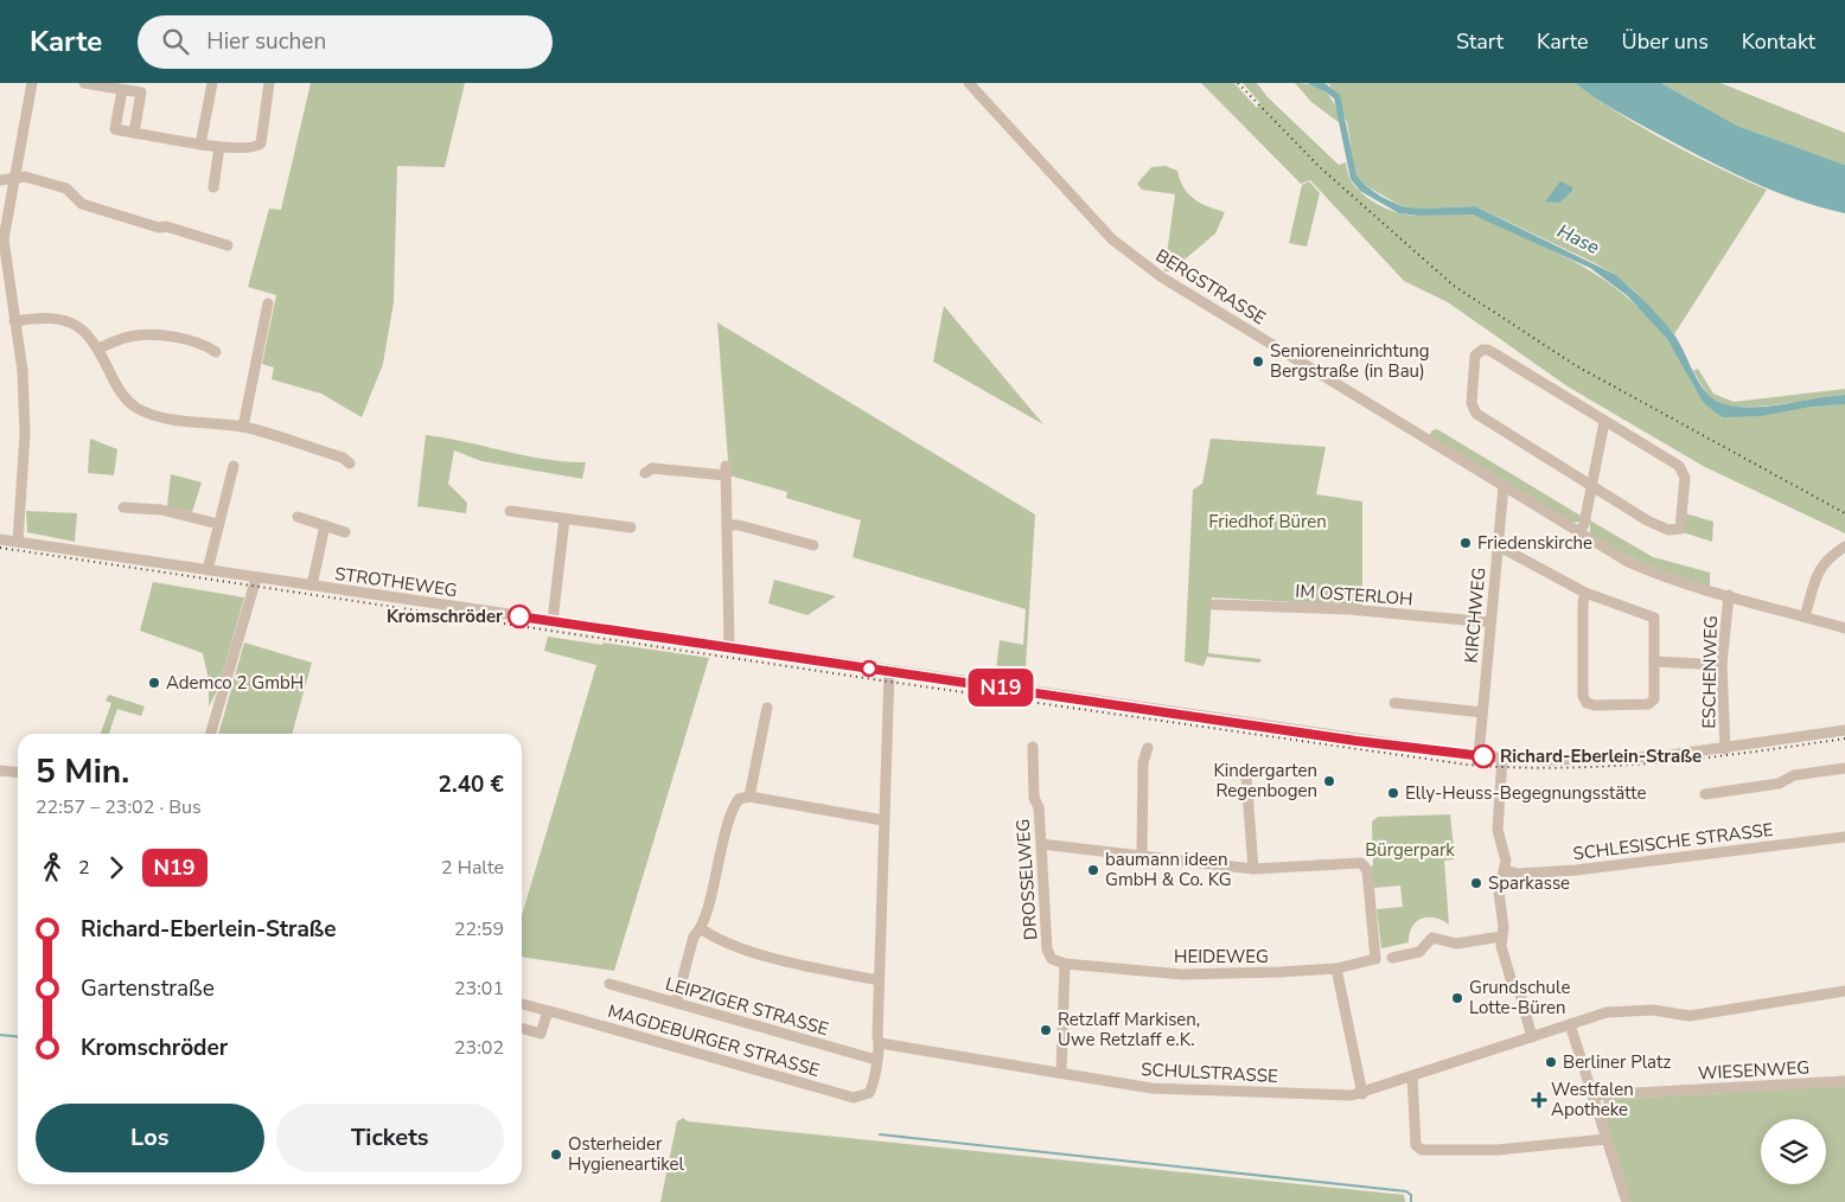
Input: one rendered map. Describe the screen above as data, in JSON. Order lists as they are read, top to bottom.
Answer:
{
  "streets": {
    "street": [
      "BERGSTRASSE",
      "STROTHEWEG",
      "IM OSTERLOH",
      "KIRCHWEG",
      "ESCHENWEG",
      "SCHLESISCHE STRASSE",
      "DROSSELWEG",
      "HEIDEWEG",
      "LEIPZIGER STRASSE",
      "MAGDEBURGER STRASSE",
      "WIESENWEG",
      "SCHULSTRASSE"
    ]
  },
  "crossings": [
    ["BERGSTRASSE", "KIRCHWEG"],
    ["BERGSTRASSE", "ESCHENWEG"],
    ["STROTHEWEG", "KIRCHWEG"],
    ["STROTHEWEG", "ESCHENWEG"],
    ["IM OSTERLOH", "KIRCHWEG"],
    ["DROSSELWEG", "HEIDEWEG"],
    ["LEIPZIGER STRASSE", "MAGDEBURGER STRASSE"]
  ],
  "water": ["Hase"],
  "parks": ["Friedhof Büren", "Bürgerpark"],
  "places": {
    "other": [
      "Senioreneinrichtung Bergstraße (in Bau)",
      "Friedenskirche",
      "Kromschröder",
      "Ademco 2 GmbH",
      "Richard-Eberlein-Straße",
      "Kindergarten Regenbogen",
      "Elly-Heuss-Begegnungsstätte",
      "baumann ideen GmbH & Co. KG",
      "Sparkasse",
      "Grundschule Lotte-Büren",
      "Retzlaff Markisen, Uwe Retzlaff e.K.",
      "Berliner Platz",
      "Osterheider Hygieneartikel"
    ],
    "health": ["Westfalen Apotheke"]
  },
  "lines": ["bus line N19"],
  "page": {
    "header": "Karte",
    "search": "Hier suchen",
    "nav": [
      "Start",
      "Karte",
      "Über uns",
      "Kontakt"
    ],
    "on_map": "N19",
    "heading": ["5 Min.", "22:57 – 23:02 · Bus", "2.40 €"],
    "legs": ["2", "N19", "2 Halte"],
    "list": [
      {
        "name": "Richard-Eberlein-Straße",
        "value": "22:59"
      },
      {
        "name": "Gartenstraße",
        "value": "23:01"
      },
      {
        "name": "Kromschröder",
        "value": "23:02"
      }
    ],
    "buttons": ["Los", "Tickets"]
  }
}
